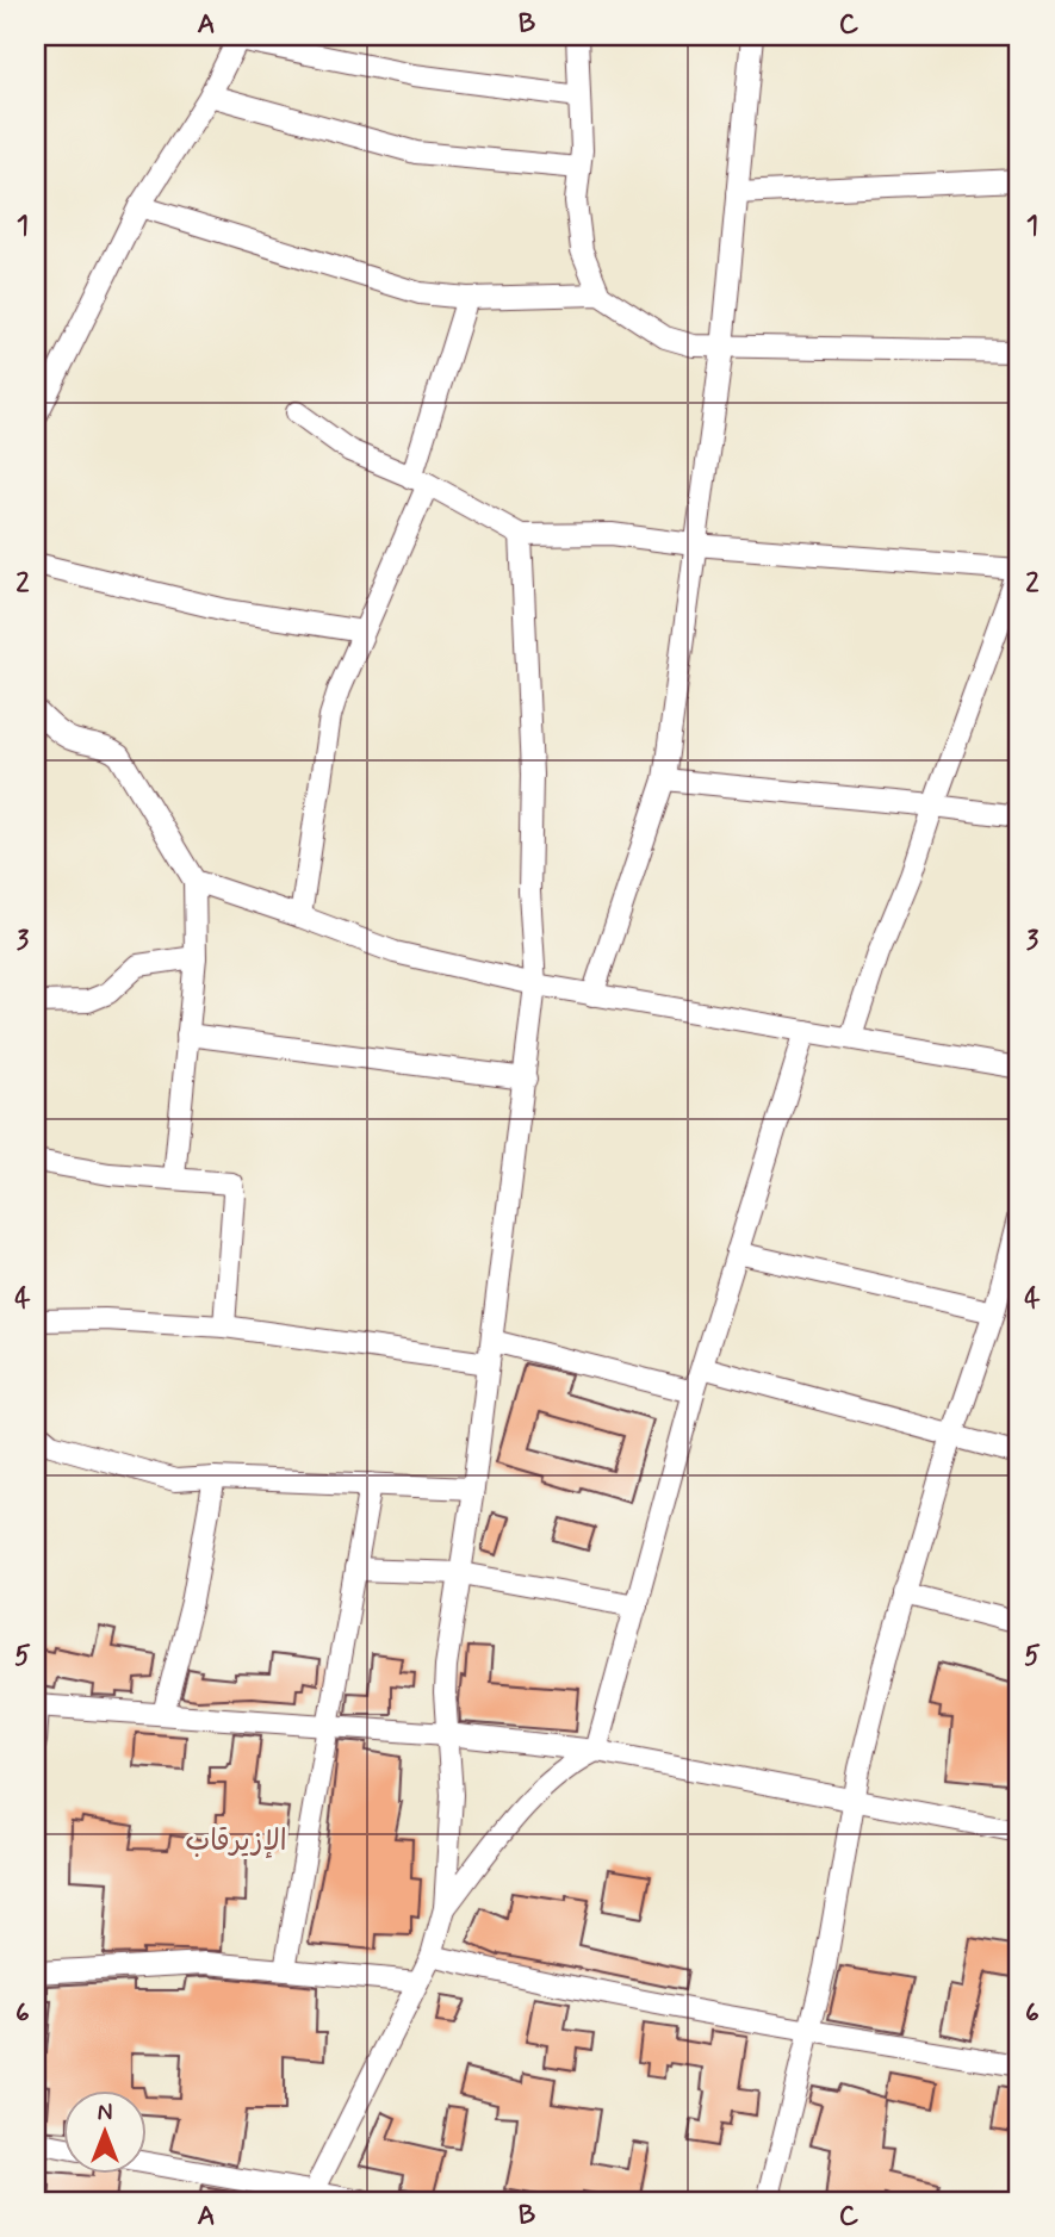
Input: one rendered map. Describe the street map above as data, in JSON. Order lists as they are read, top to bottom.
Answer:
{
  "districts": ["الإزيرقاب"],
  "north": "top",
  "grid": {
    "columns": ["A", "B", "C"],
    "rows": [
      "1",
      "2",
      "3",
      "4",
      "5",
      "6"
    ]
  }
}
